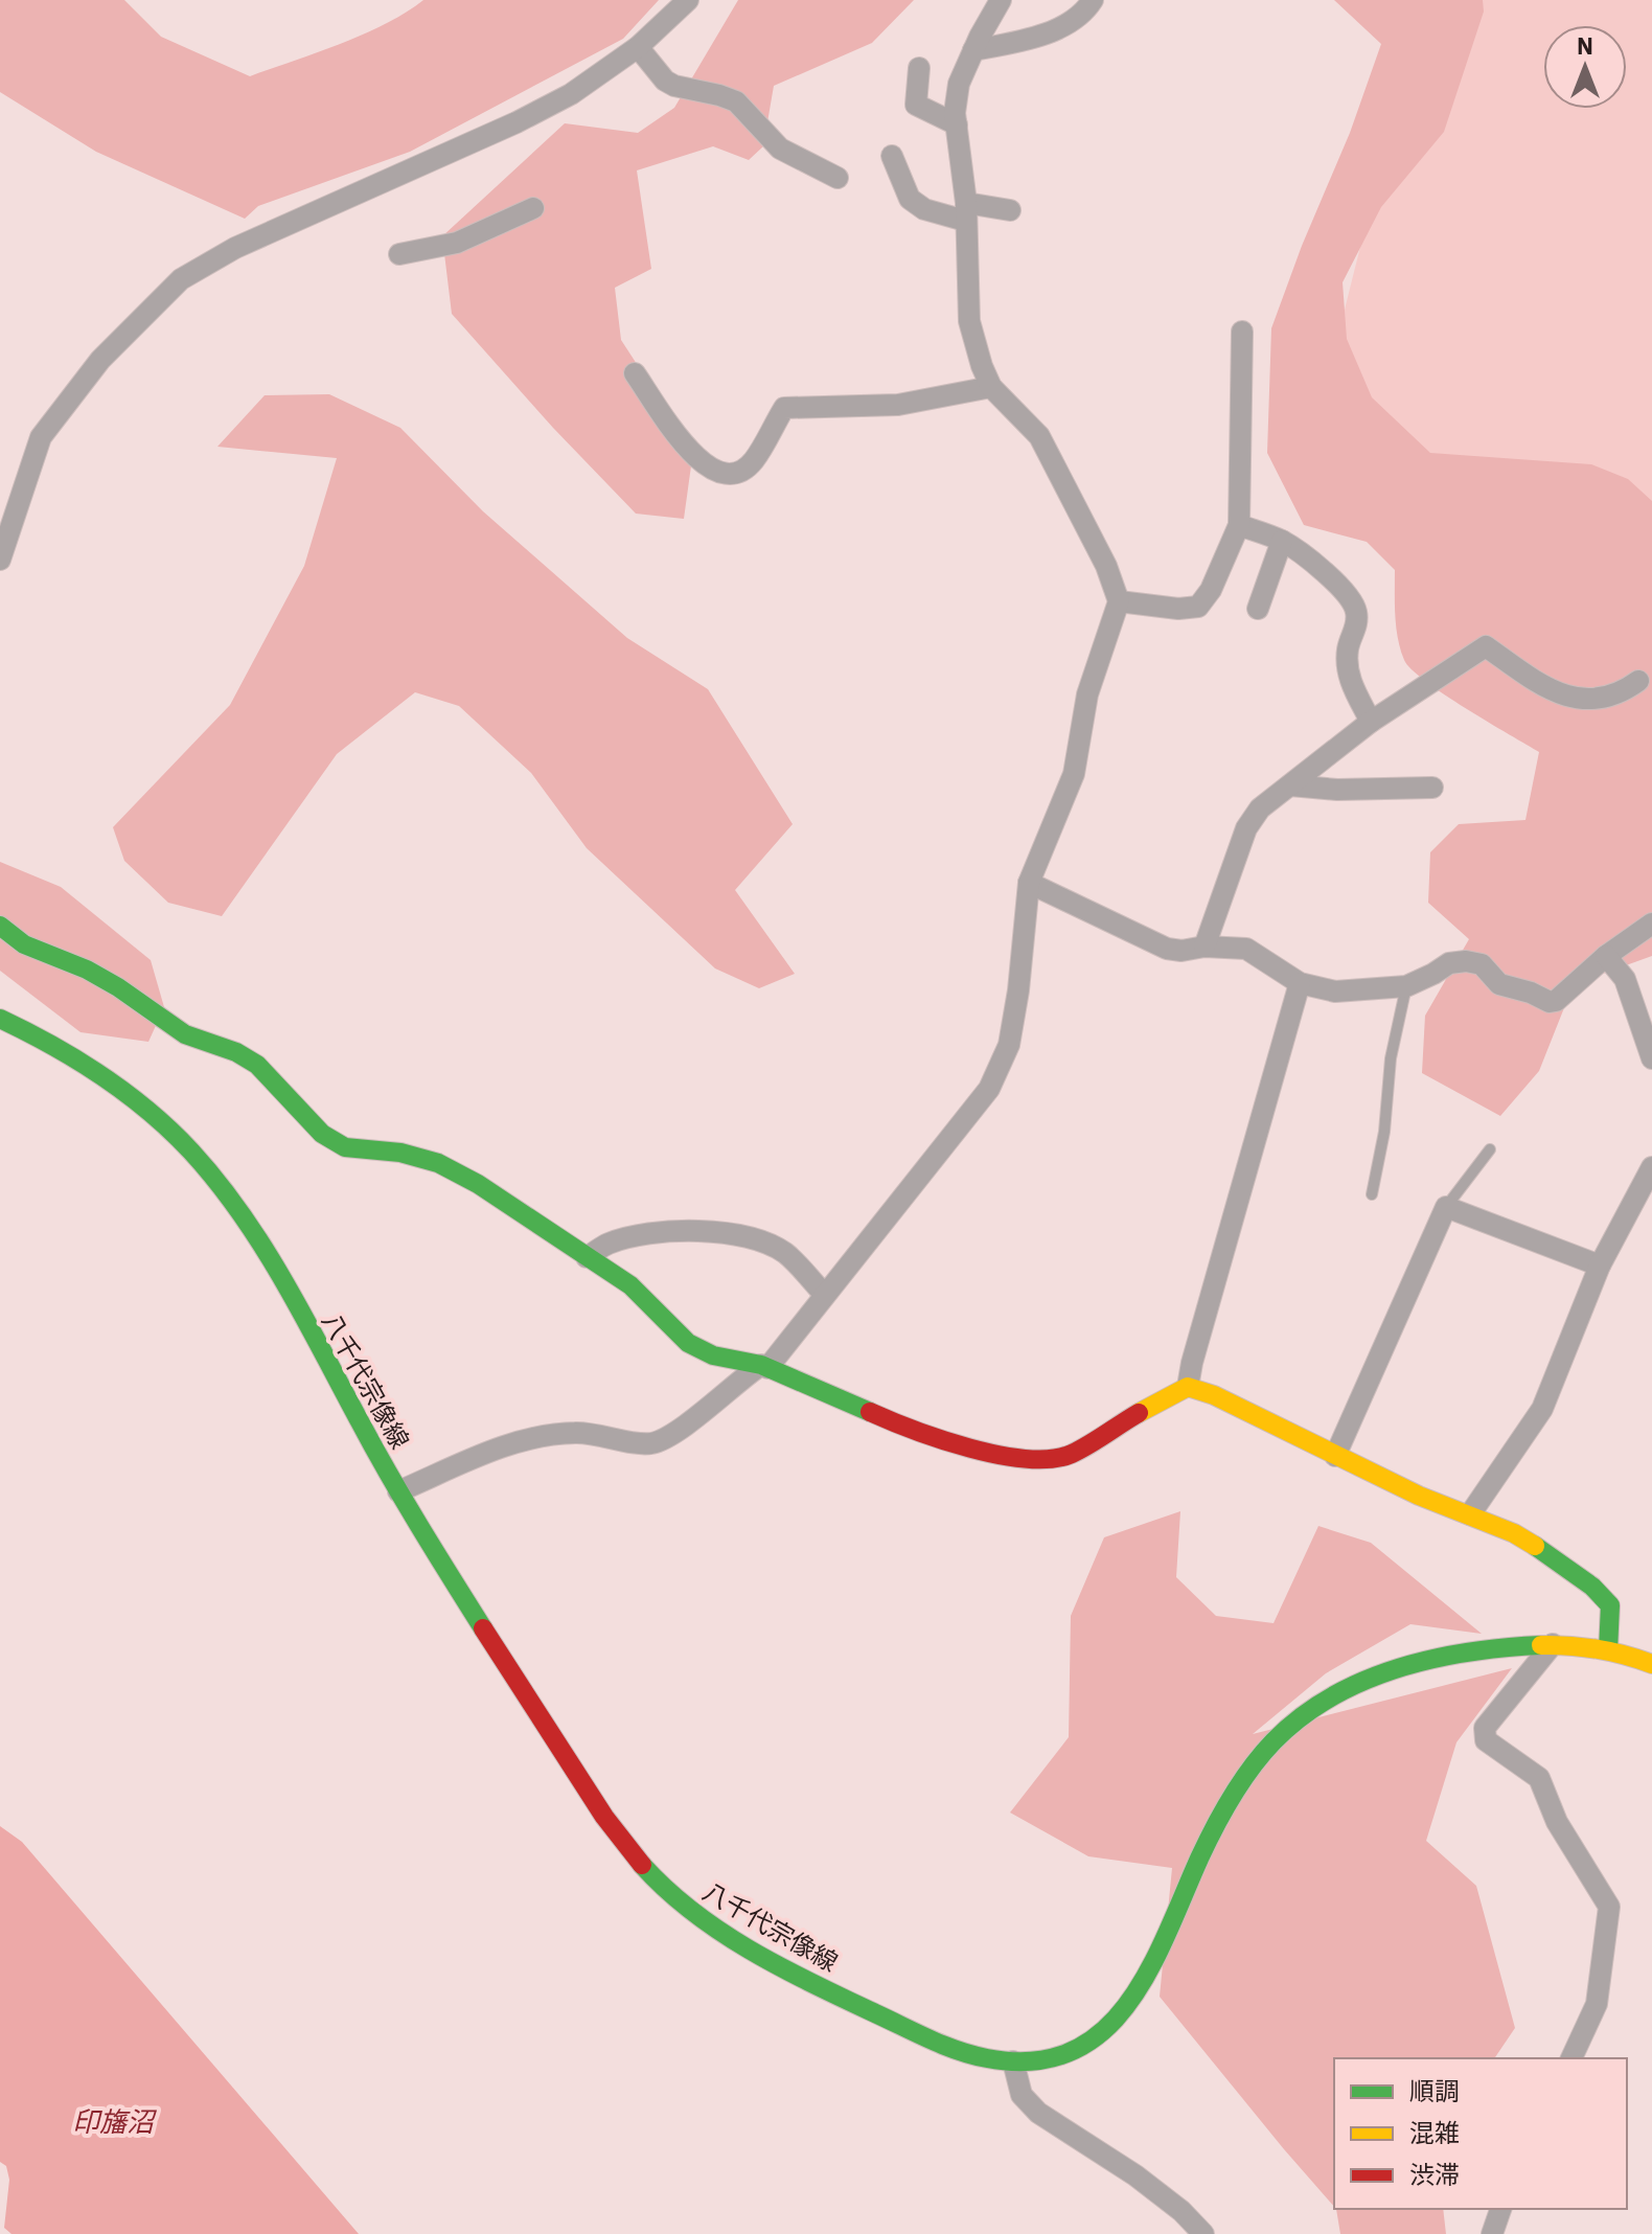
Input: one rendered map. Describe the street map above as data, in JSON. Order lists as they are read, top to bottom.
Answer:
{
  "streets": {
    "main road": ["八千代宗像線"]
  },
  "water": ["印旛沼"],
  "legend": ["順調", "混雑", "渋滞"],
  "north": "top"
}
